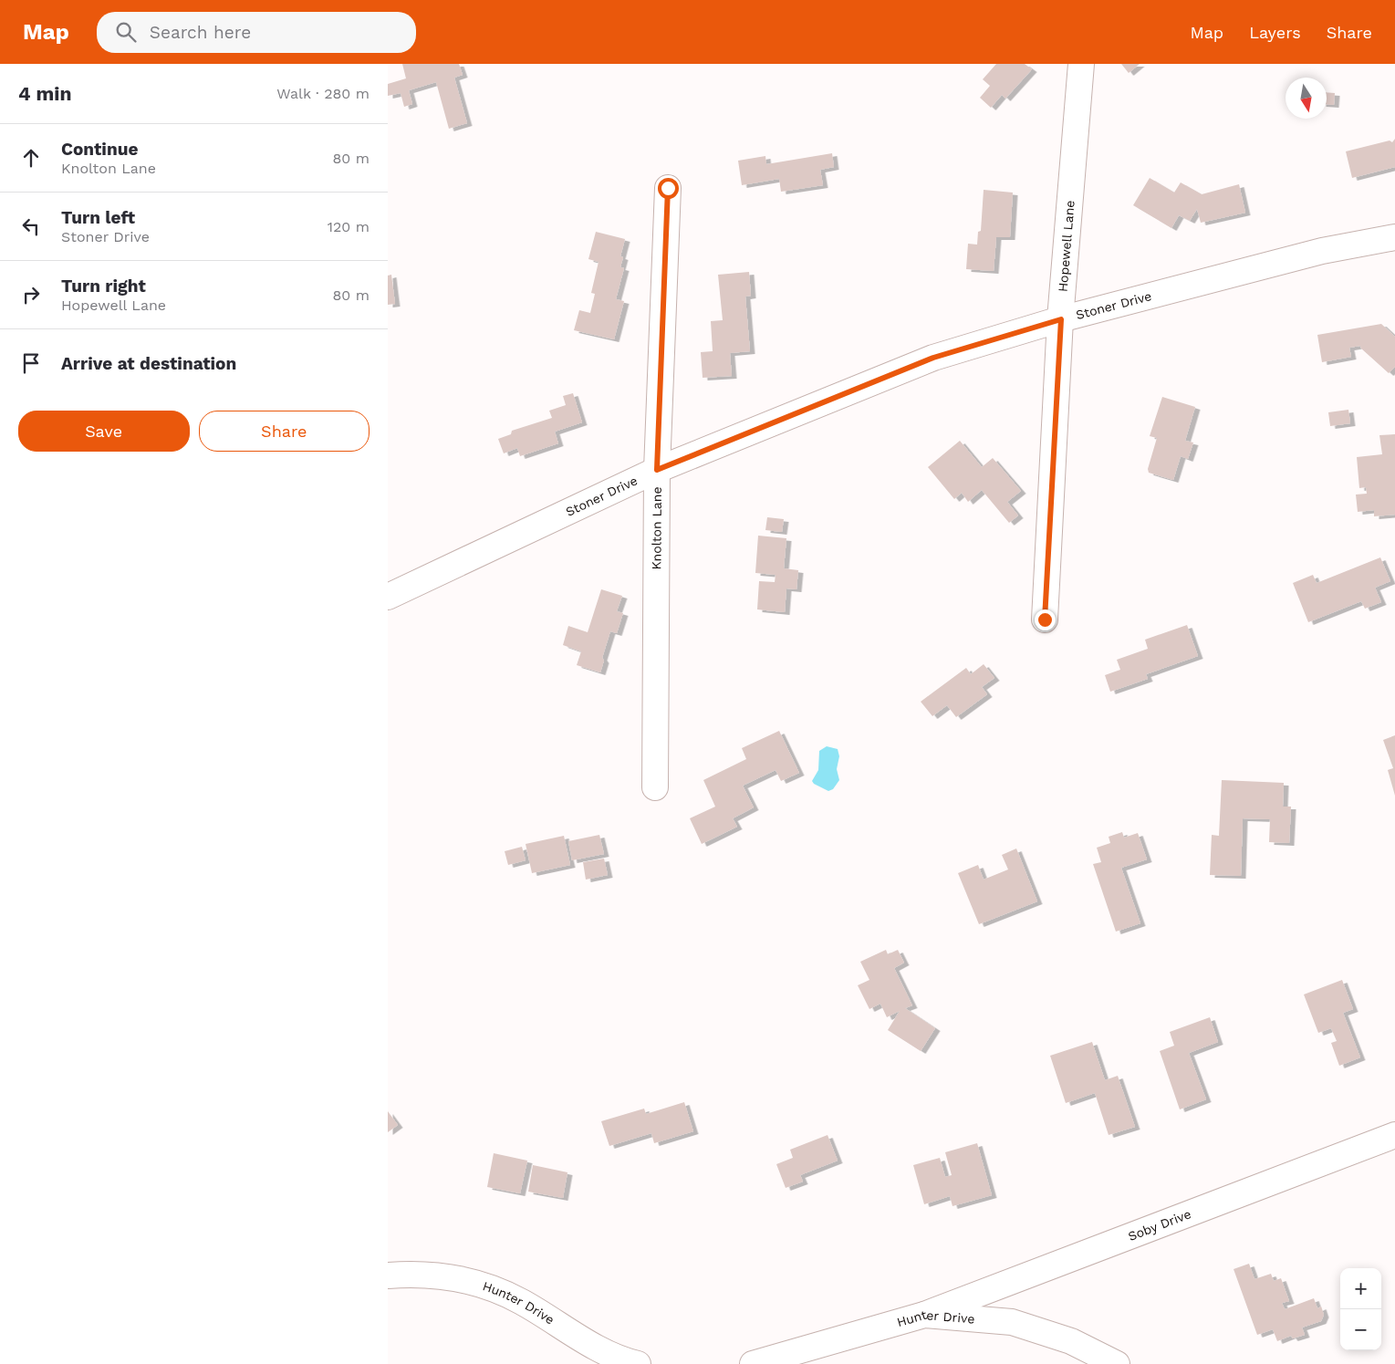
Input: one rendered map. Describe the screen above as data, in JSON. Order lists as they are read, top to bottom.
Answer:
{
  "streets": {
    "street": [
      "Hopewell Lane",
      "Stoner Drive",
      "Knolton Lane",
      "Soby Drive",
      "Hunter Drive"
    ]
  },
  "crossings": [
    ["Hopewell Lane", "Stoner Drive"],
    ["Stoner Drive", "Knolton Lane"],
    ["Soby Drive", "Hunter Drive"]
  ],
  "north": "bottom",
  "page": {
    "header": "Map",
    "search": "Search here",
    "nav": ["Map", "Layers", "Share"],
    "heading": ["4 min", "Walk · 280 m"],
    "list": [
      ["Continue", "Knolton Lane", "80 m"],
      ["Turn left", "Stoner Drive", "120 m"],
      ["Turn right", "Hopewell Lane", "80 m"],
      "Arrive at destination"
    ],
    "buttons": ["Save", "Share"],
    "map_buttons": ["+", "−"]
  }
}
